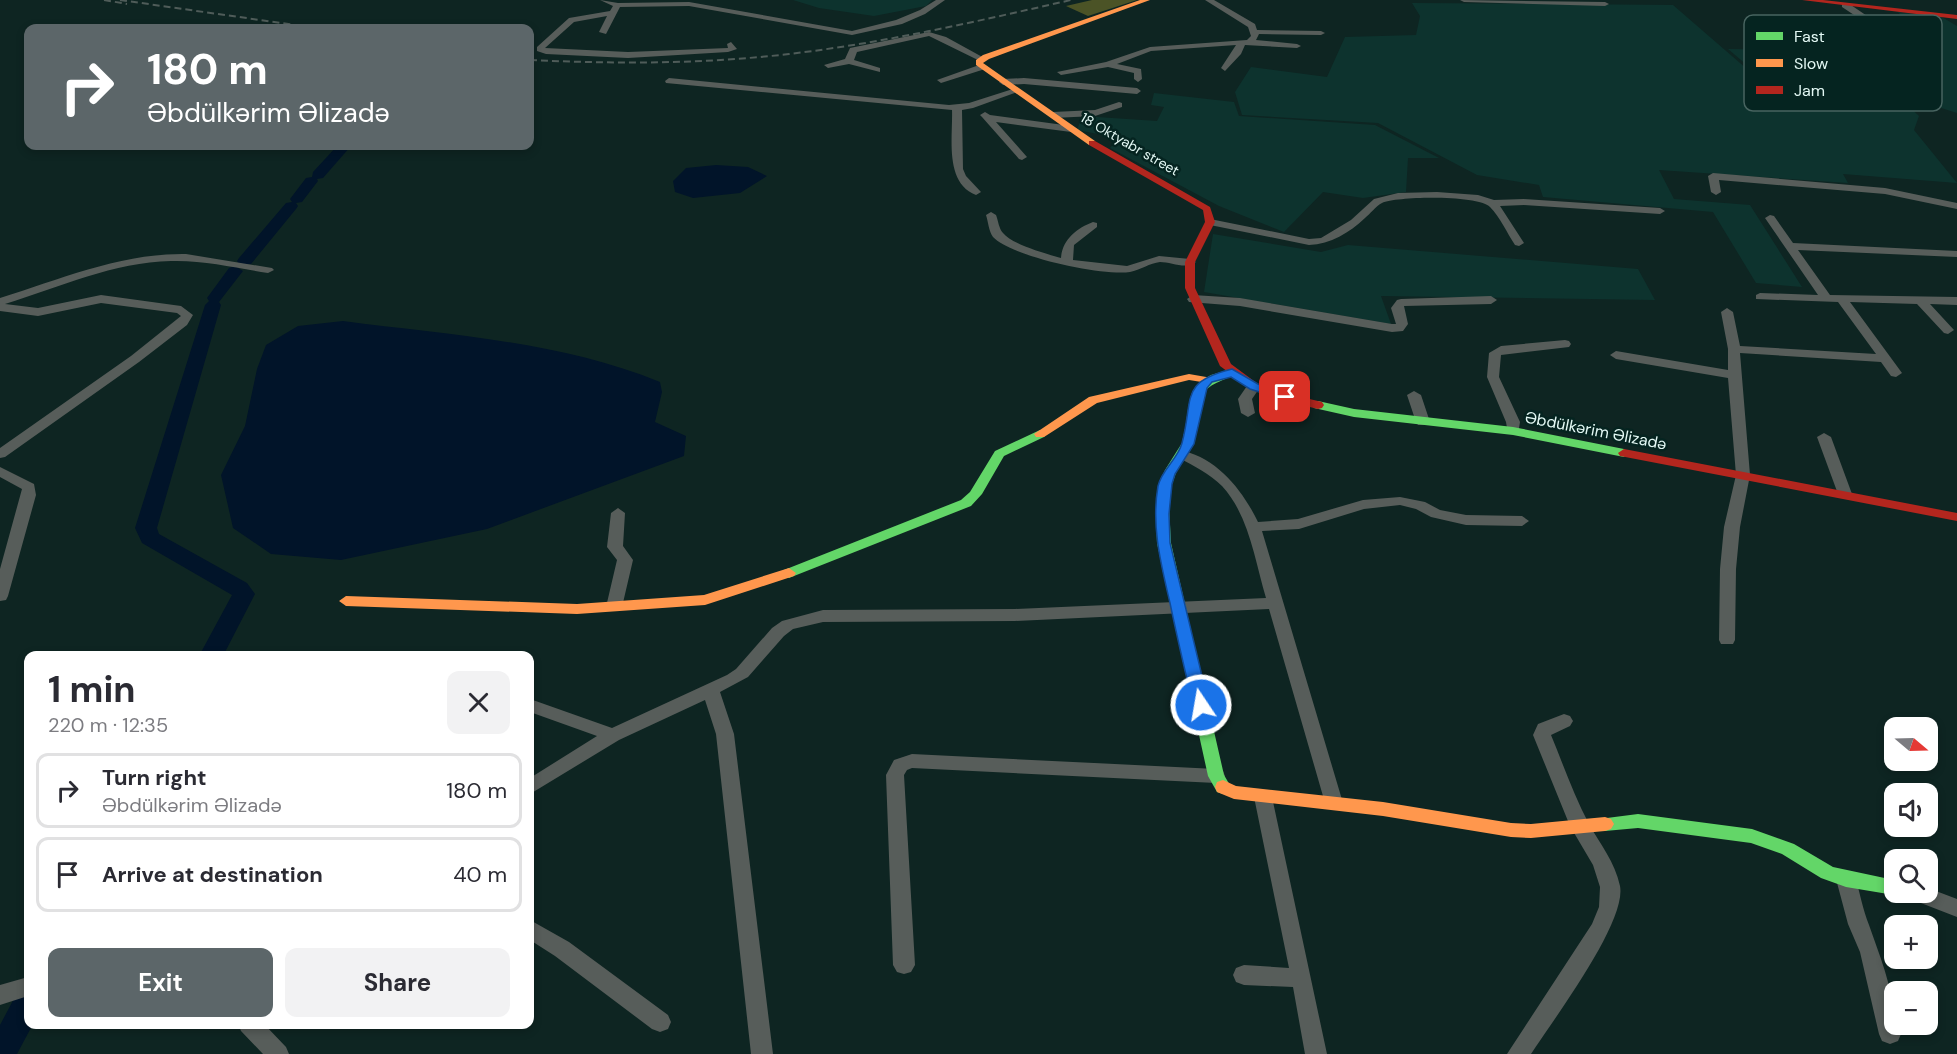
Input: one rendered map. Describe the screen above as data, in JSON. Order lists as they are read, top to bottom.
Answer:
{
  "streets": {
    "street": ["18 Oktyabr street", "Əbdülkərim Əlizadə"]
  },
  "legend": ["Fast", "Slow", "Jam"],
  "north": "right",
  "page": {
    "turn": ["180 m", "Əbdülkərim Əlizadə"],
    "heading": ["1 min", "220 m · 12:35"],
    "map_buttons": ["+", "−"],
    "list": [
      {
        "name": "Turn right",
        "note": "Əbdülkərim Əlizadə",
        "value": "180 m"
      },
      {
        "name": "Arrive at destination",
        "value": "40 m"
      }
    ],
    "buttons": ["Exit", "Share"]
  }
}
